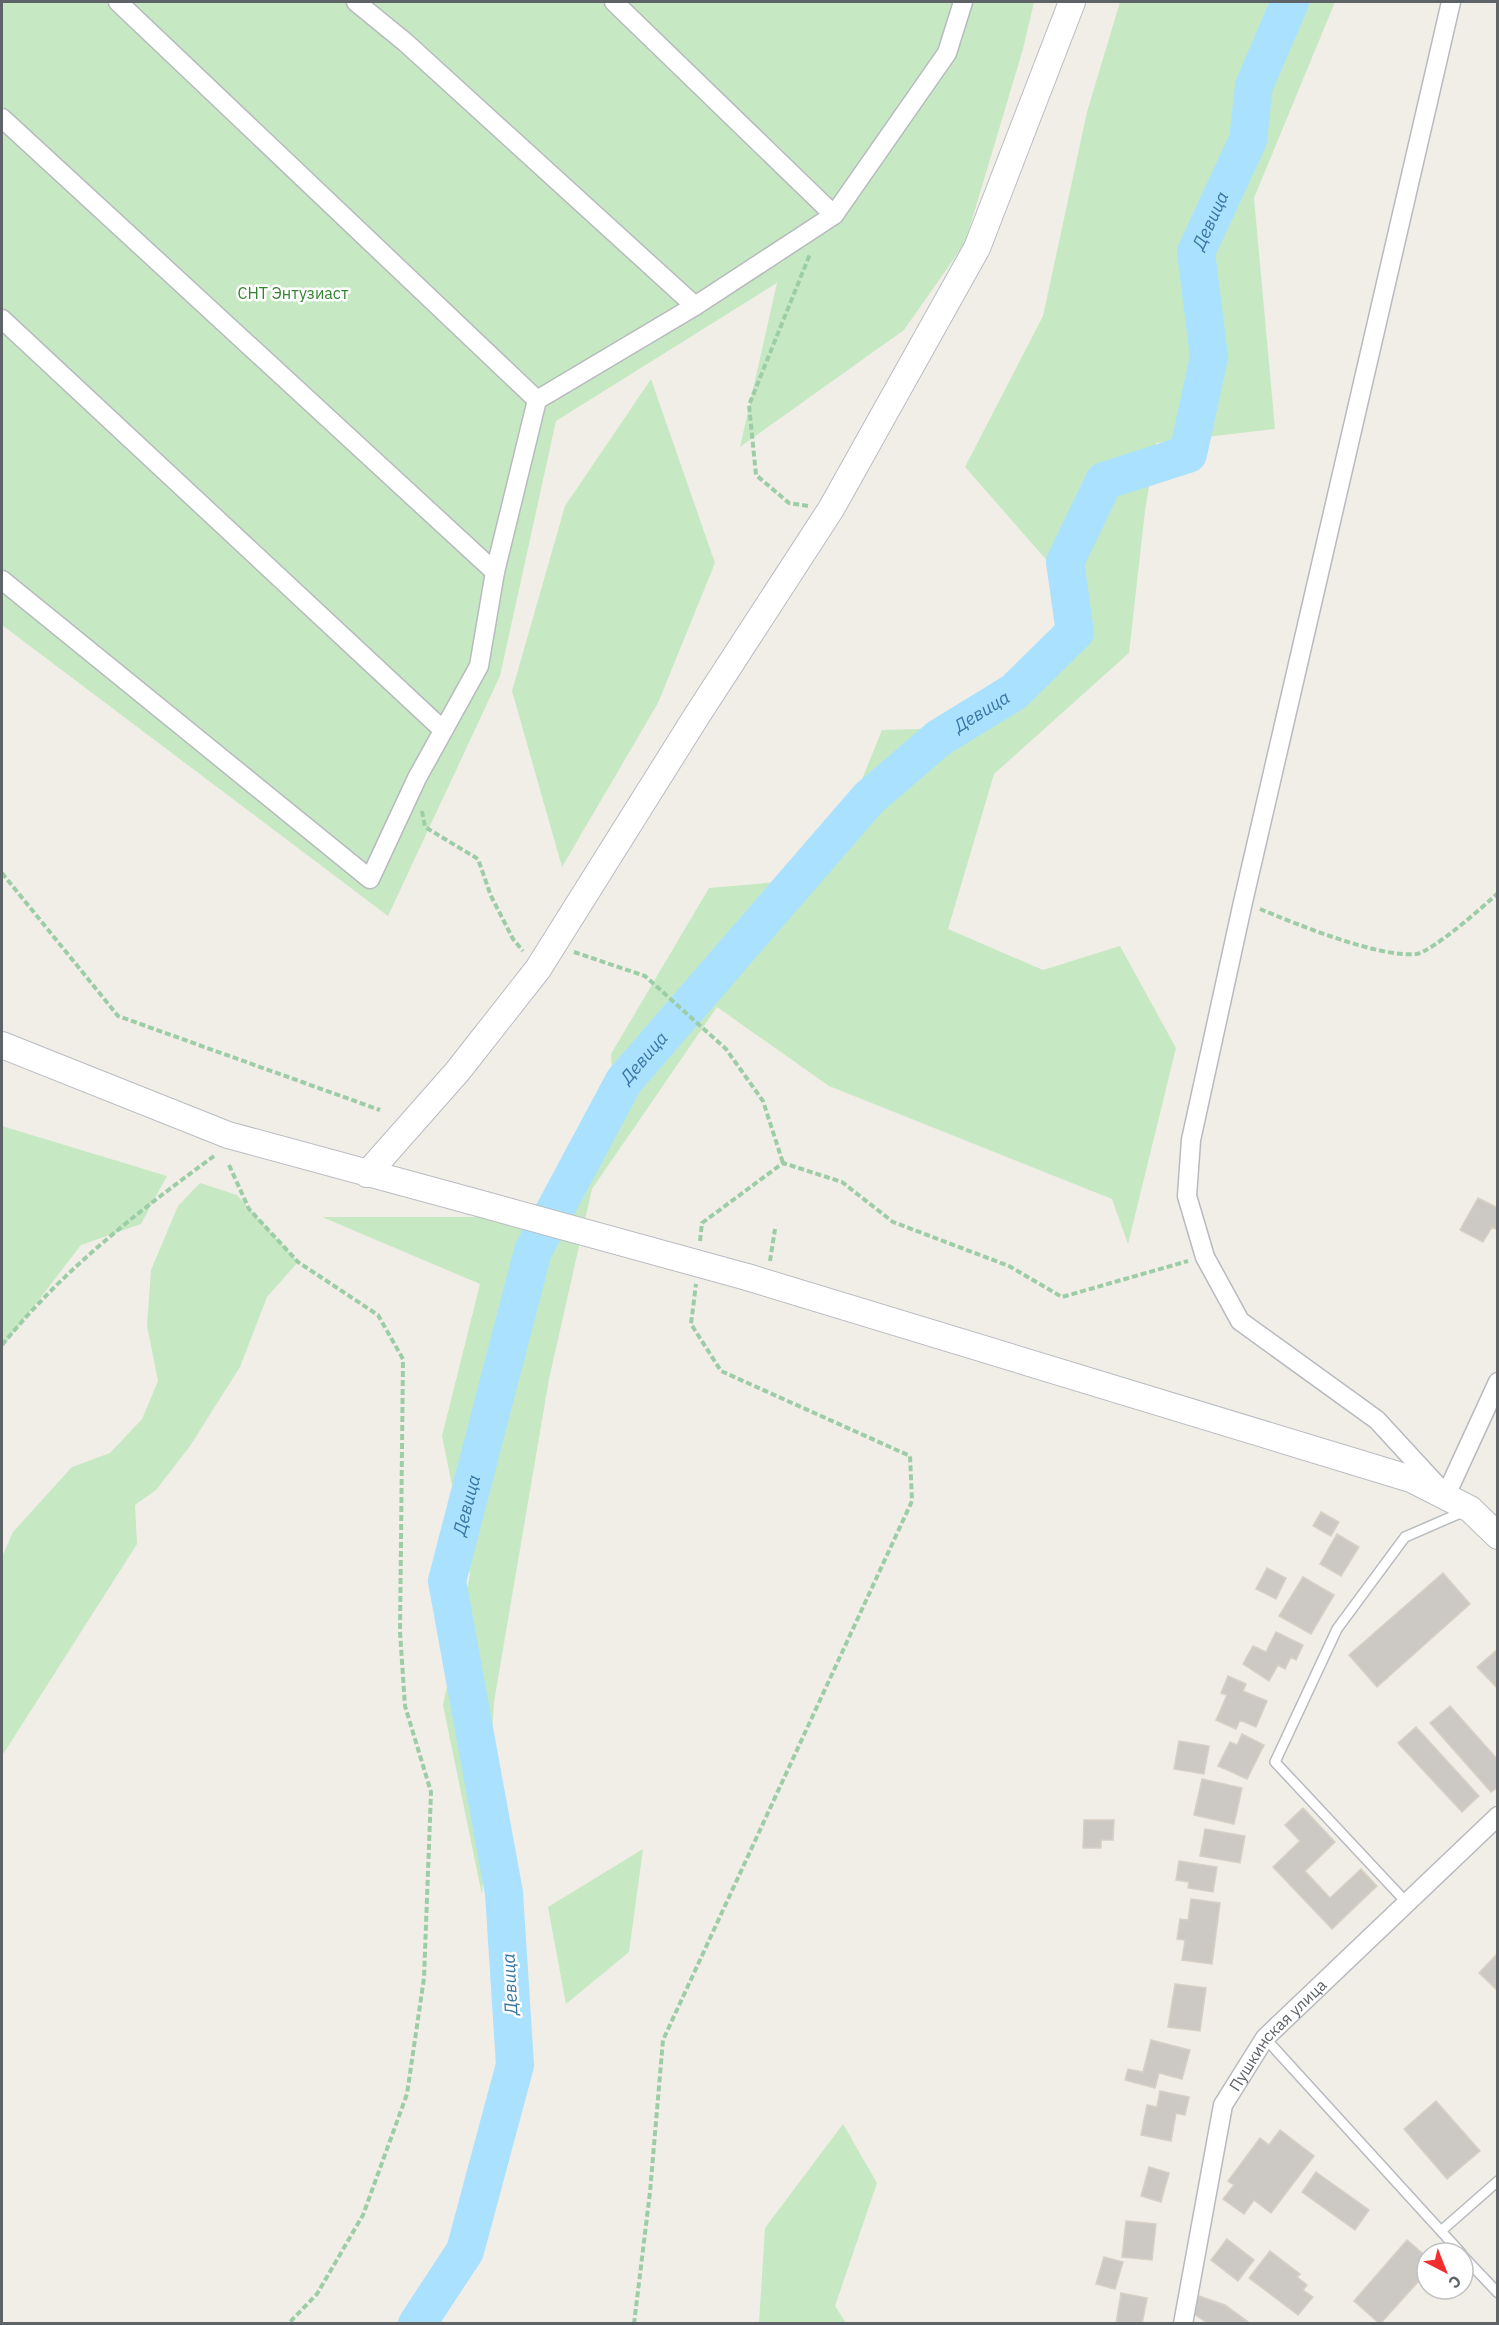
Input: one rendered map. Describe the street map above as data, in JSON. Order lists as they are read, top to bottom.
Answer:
{
  "streets": {
    "street": ["Пушкинская улица"]
  },
  "water": ["Девица"],
  "parks": ["СНТ Энтузиаст"],
  "north": "bottom right"
}
